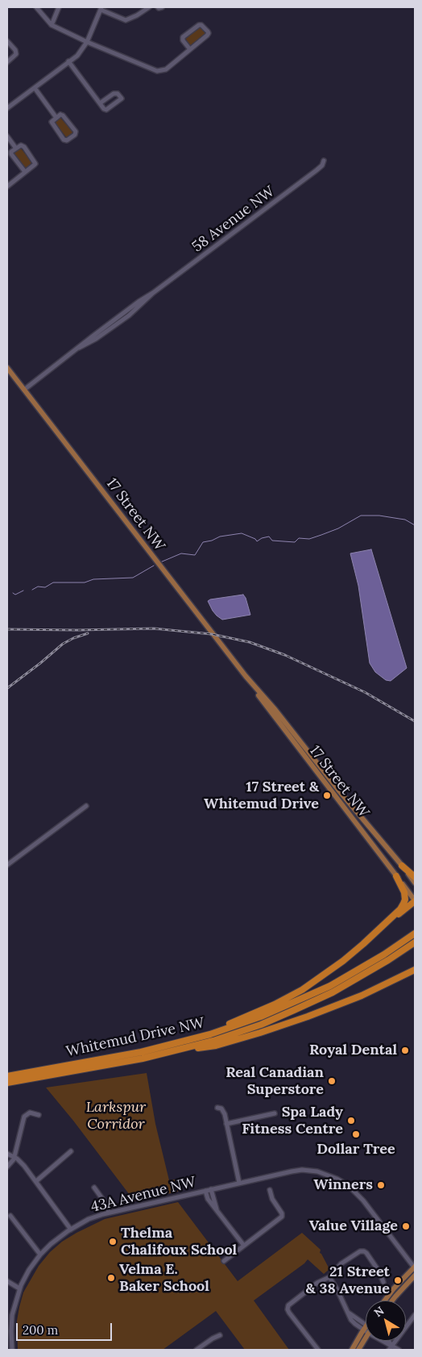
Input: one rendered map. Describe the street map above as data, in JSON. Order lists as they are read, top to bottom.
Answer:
{
  "streets": {
    "highway": ["Whitemud Drive NW"],
    "main road": ["17 Street NW"],
    "street": ["58 Avenue NW", "43A Avenue NW"]
  },
  "crossings": [
    ["58 Avenue NW", "17 Street NW"]
  ],
  "parks": ["Larkspur Corridor"],
  "places": [
    "17 Street & Whitemud Drive",
    "Royal Dental",
    "Real Canadian Superstore",
    "Spa Lady Fitness Centre",
    "Dollar Tree",
    "Winners",
    "Value Village",
    "Thelma Chalifoux School",
    "Velma E. Baker School",
    "21 Street & 38 Avenue"
  ],
  "scale_bar": "200 m",
  "north": "top left"
}
